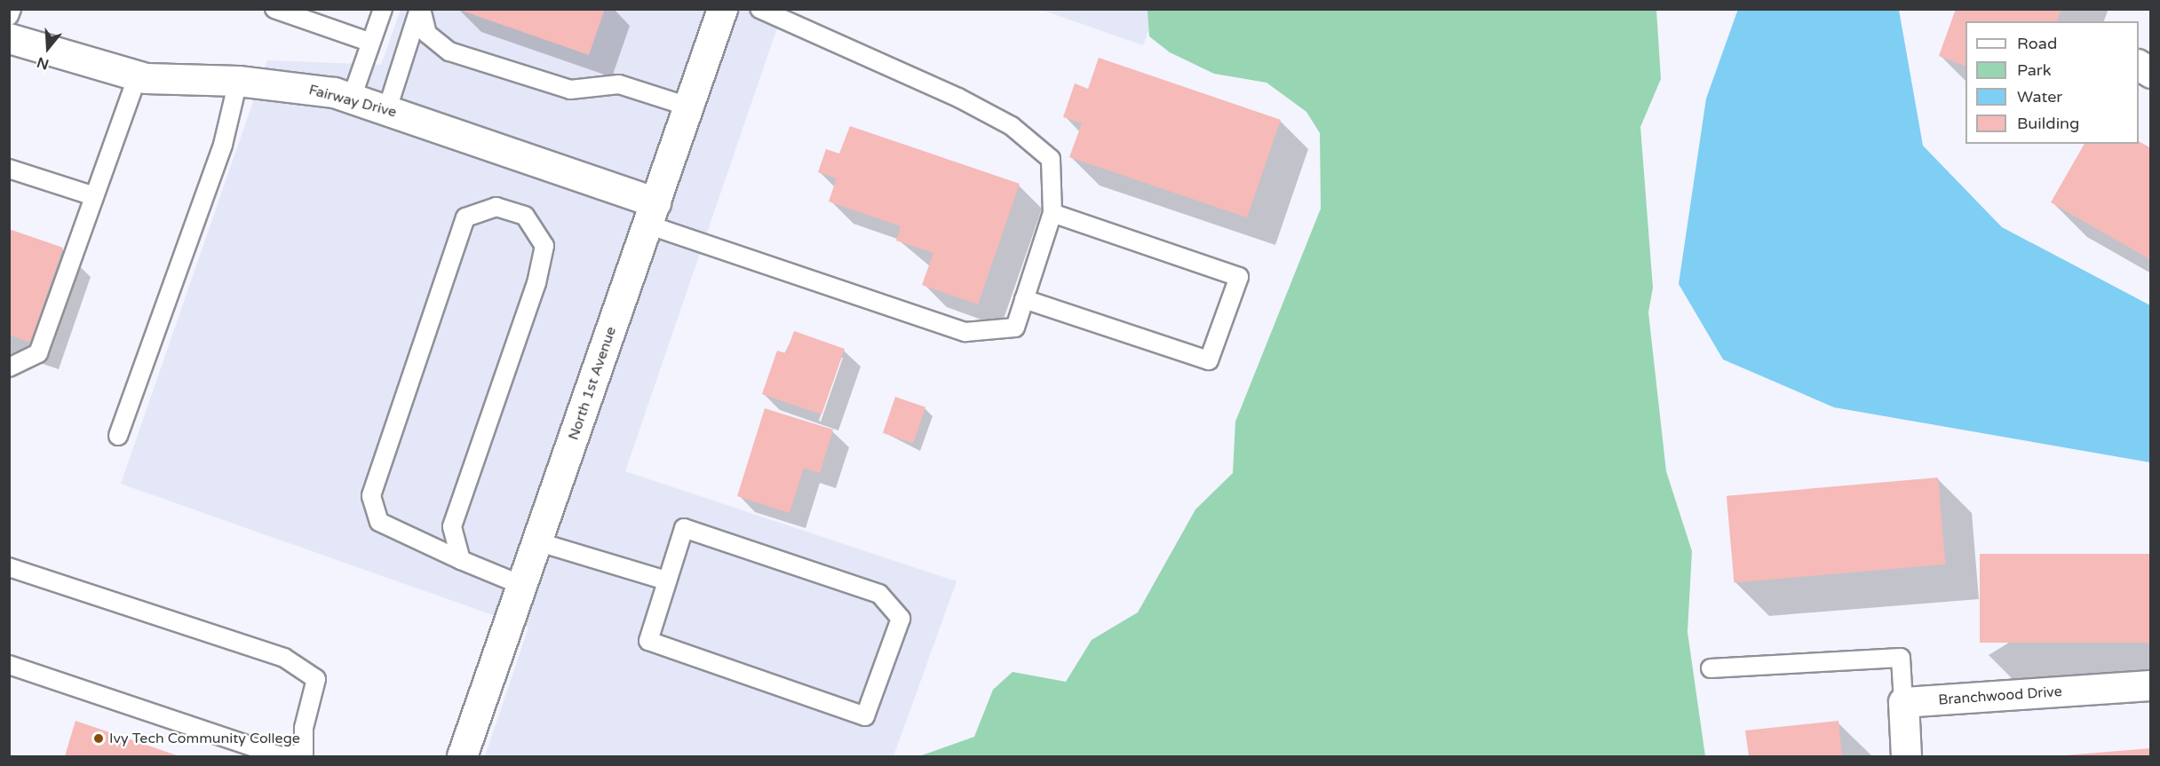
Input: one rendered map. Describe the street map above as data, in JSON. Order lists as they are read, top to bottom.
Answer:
{
  "streets": {
    "street": ["Fairway Drive", "North 1st Avenue", "Branchwood Drive"]
  },
  "crossings": [
    ["Fairway Drive", "North 1st Avenue"]
  ],
  "places": ["Ivy Tech Community College"],
  "legend": [
    "Road",
    "Park",
    "Water",
    "Building"
  ],
  "north": "bottom"
}
